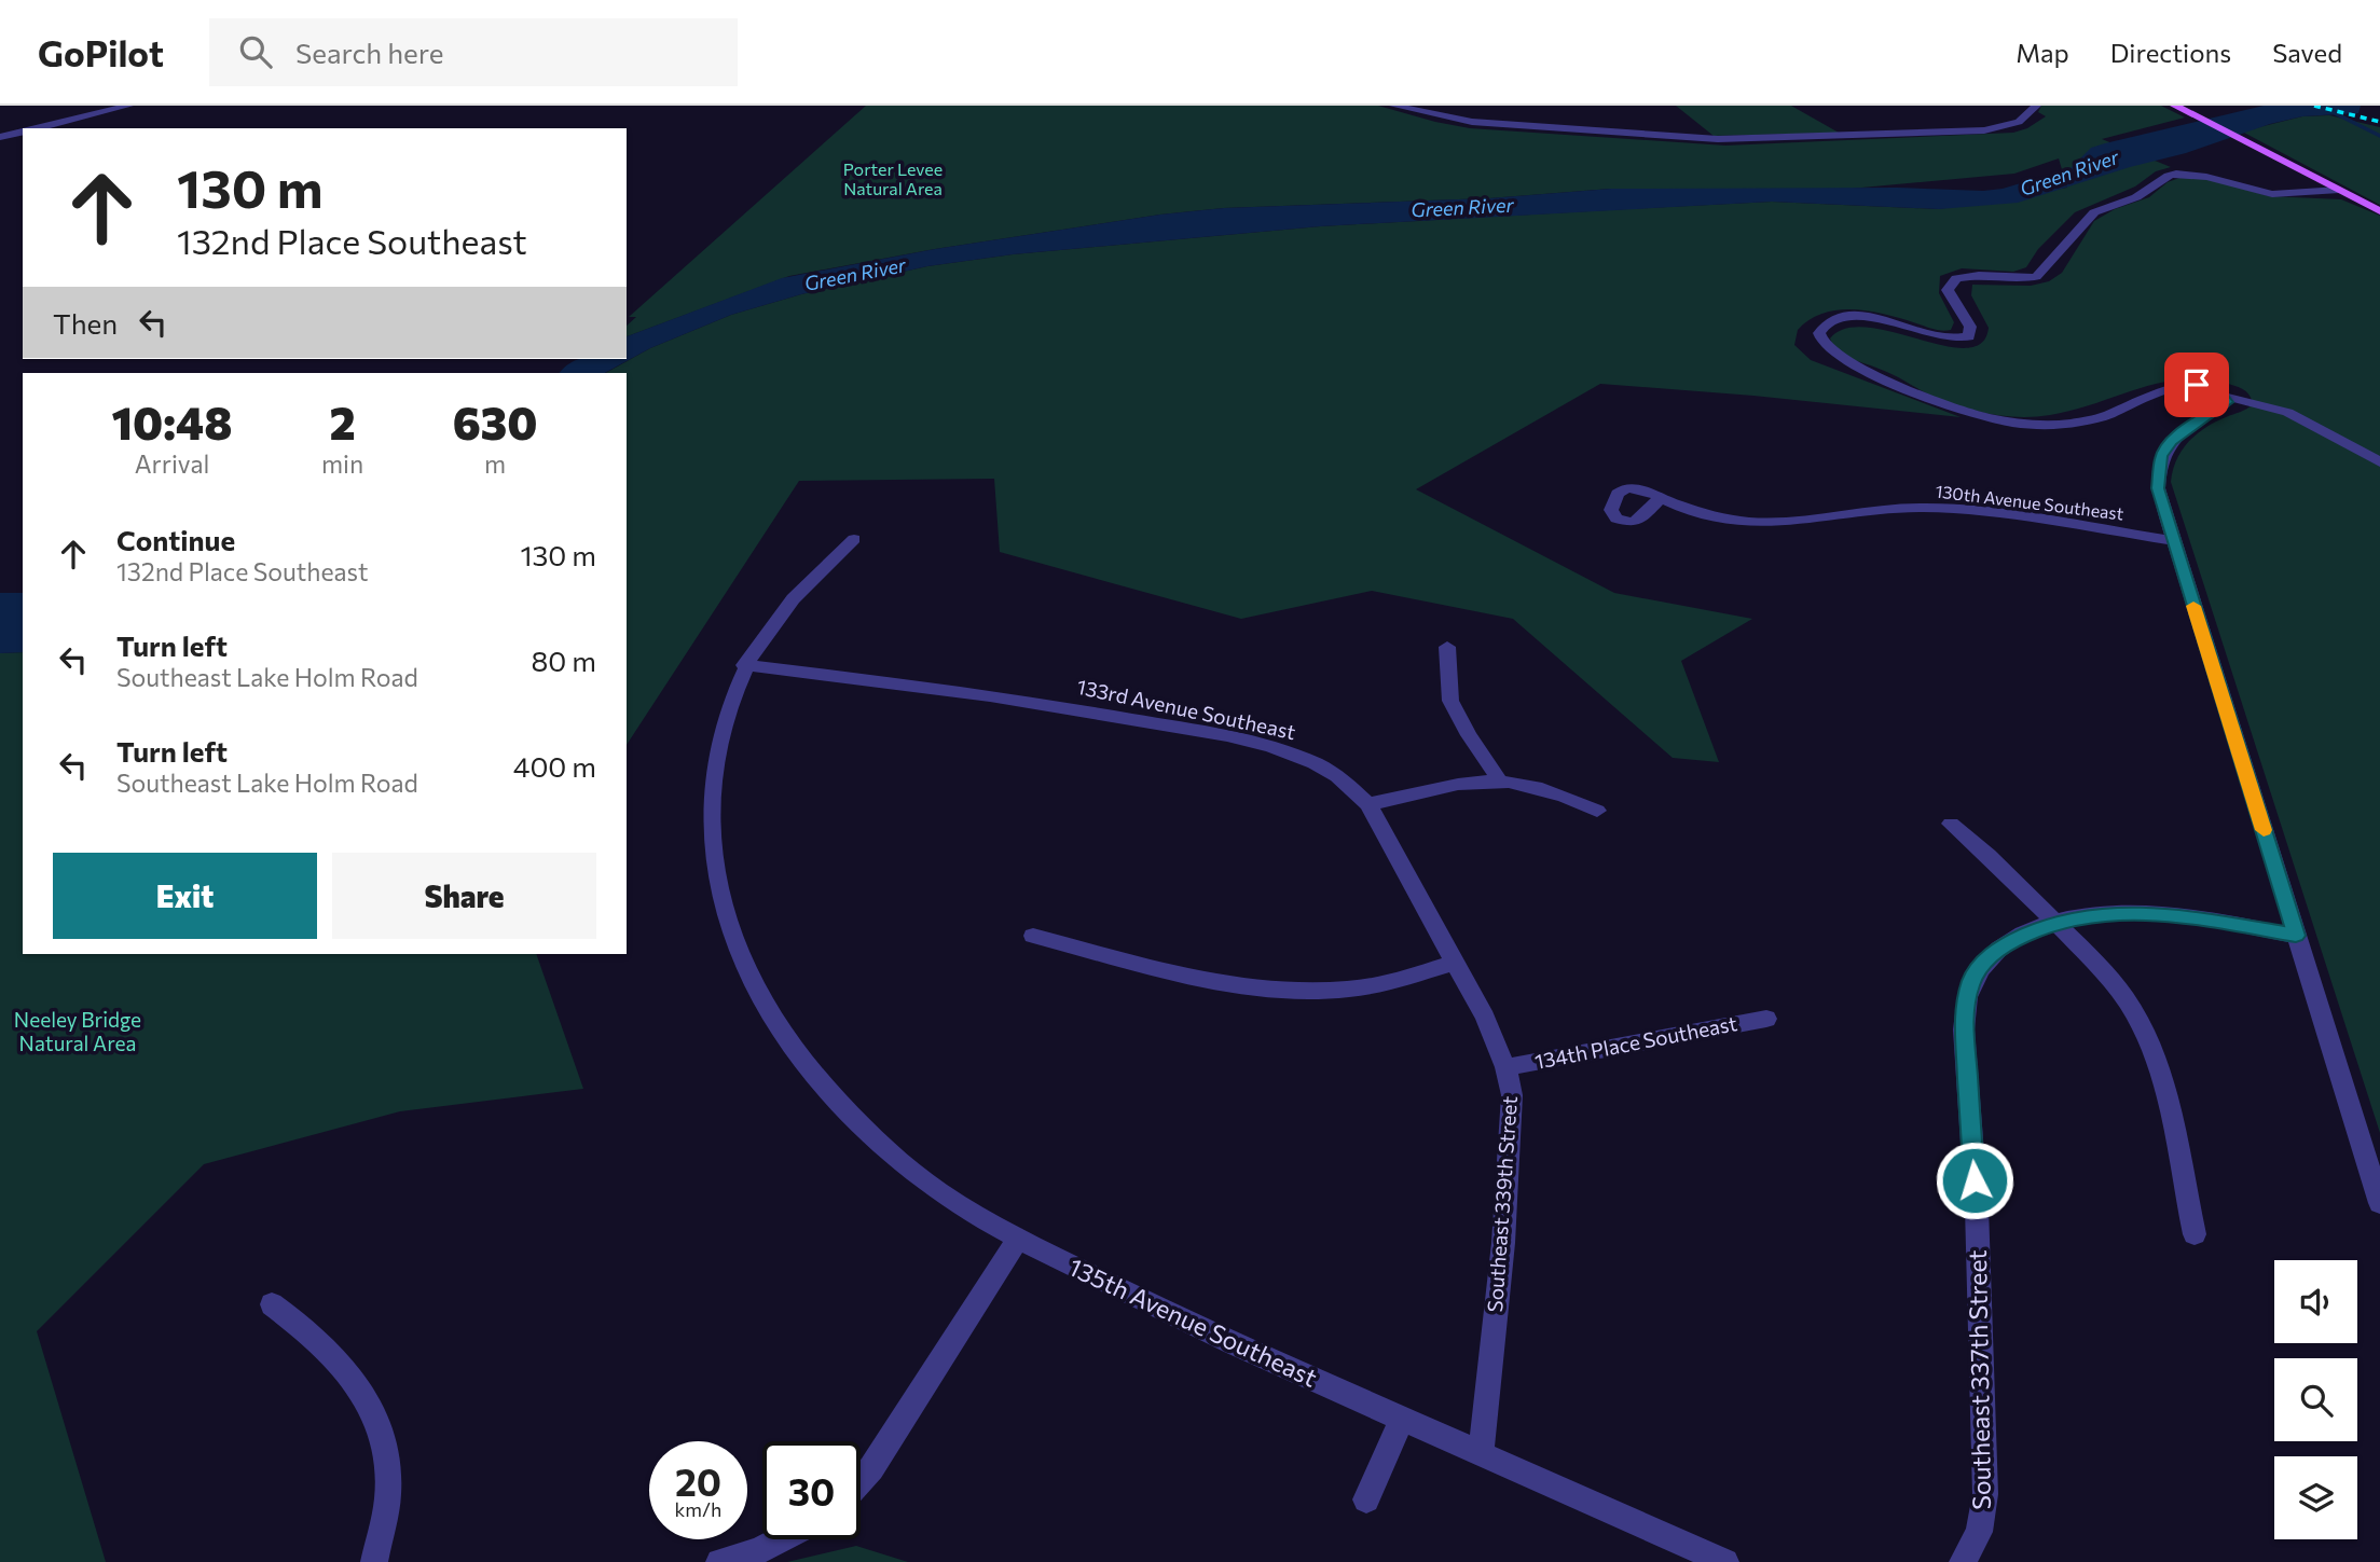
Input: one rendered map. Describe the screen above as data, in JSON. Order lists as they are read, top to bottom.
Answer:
{
  "streets": {
    "street": [
      "130th Avenue Southeast",
      "133rd Avenue Southeast",
      "134th Place Southeast",
      "Southeast 339th Street",
      "135th Avenue Southeast",
      "Southeast 337th Street"
    ]
  },
  "crossings": [
    ["133rd Avenue Southeast", "Southeast 339th Street"],
    ["133rd Avenue Southeast", "135th Avenue Southeast"],
    ["134th Place Southeast", "Southeast 339th Street"],
    ["Southeast 339th Street", "135th Avenue Southeast"]
  ],
  "water": ["Green River"],
  "parks": ["Porter Levee Natural Area", "Neeley Bridge Natural Area"],
  "page": {
    "header": "GoPilot",
    "search": "Search here",
    "nav": ["Map", "Directions", "Saved"],
    "turn": ["130 m", "132nd Place Southeast"],
    "then": "Then",
    "eta": [
      "10:48",
      "Arrival",
      "2",
      "min",
      "630",
      "m"
    ],
    "list": [
      {
        "name": "Continue",
        "note": "132nd Place Southeast",
        "value": "130 m"
      },
      {
        "name": "Turn left",
        "note": "Southeast Lake Holm Road",
        "value": "80 m"
      },
      {
        "name": "Turn left",
        "note": "Southeast Lake Holm Road",
        "value": "400 m"
      }
    ],
    "buttons": ["Exit", "Share"],
    "speed": "20 km/h",
    "limit": "30"
  }
}
